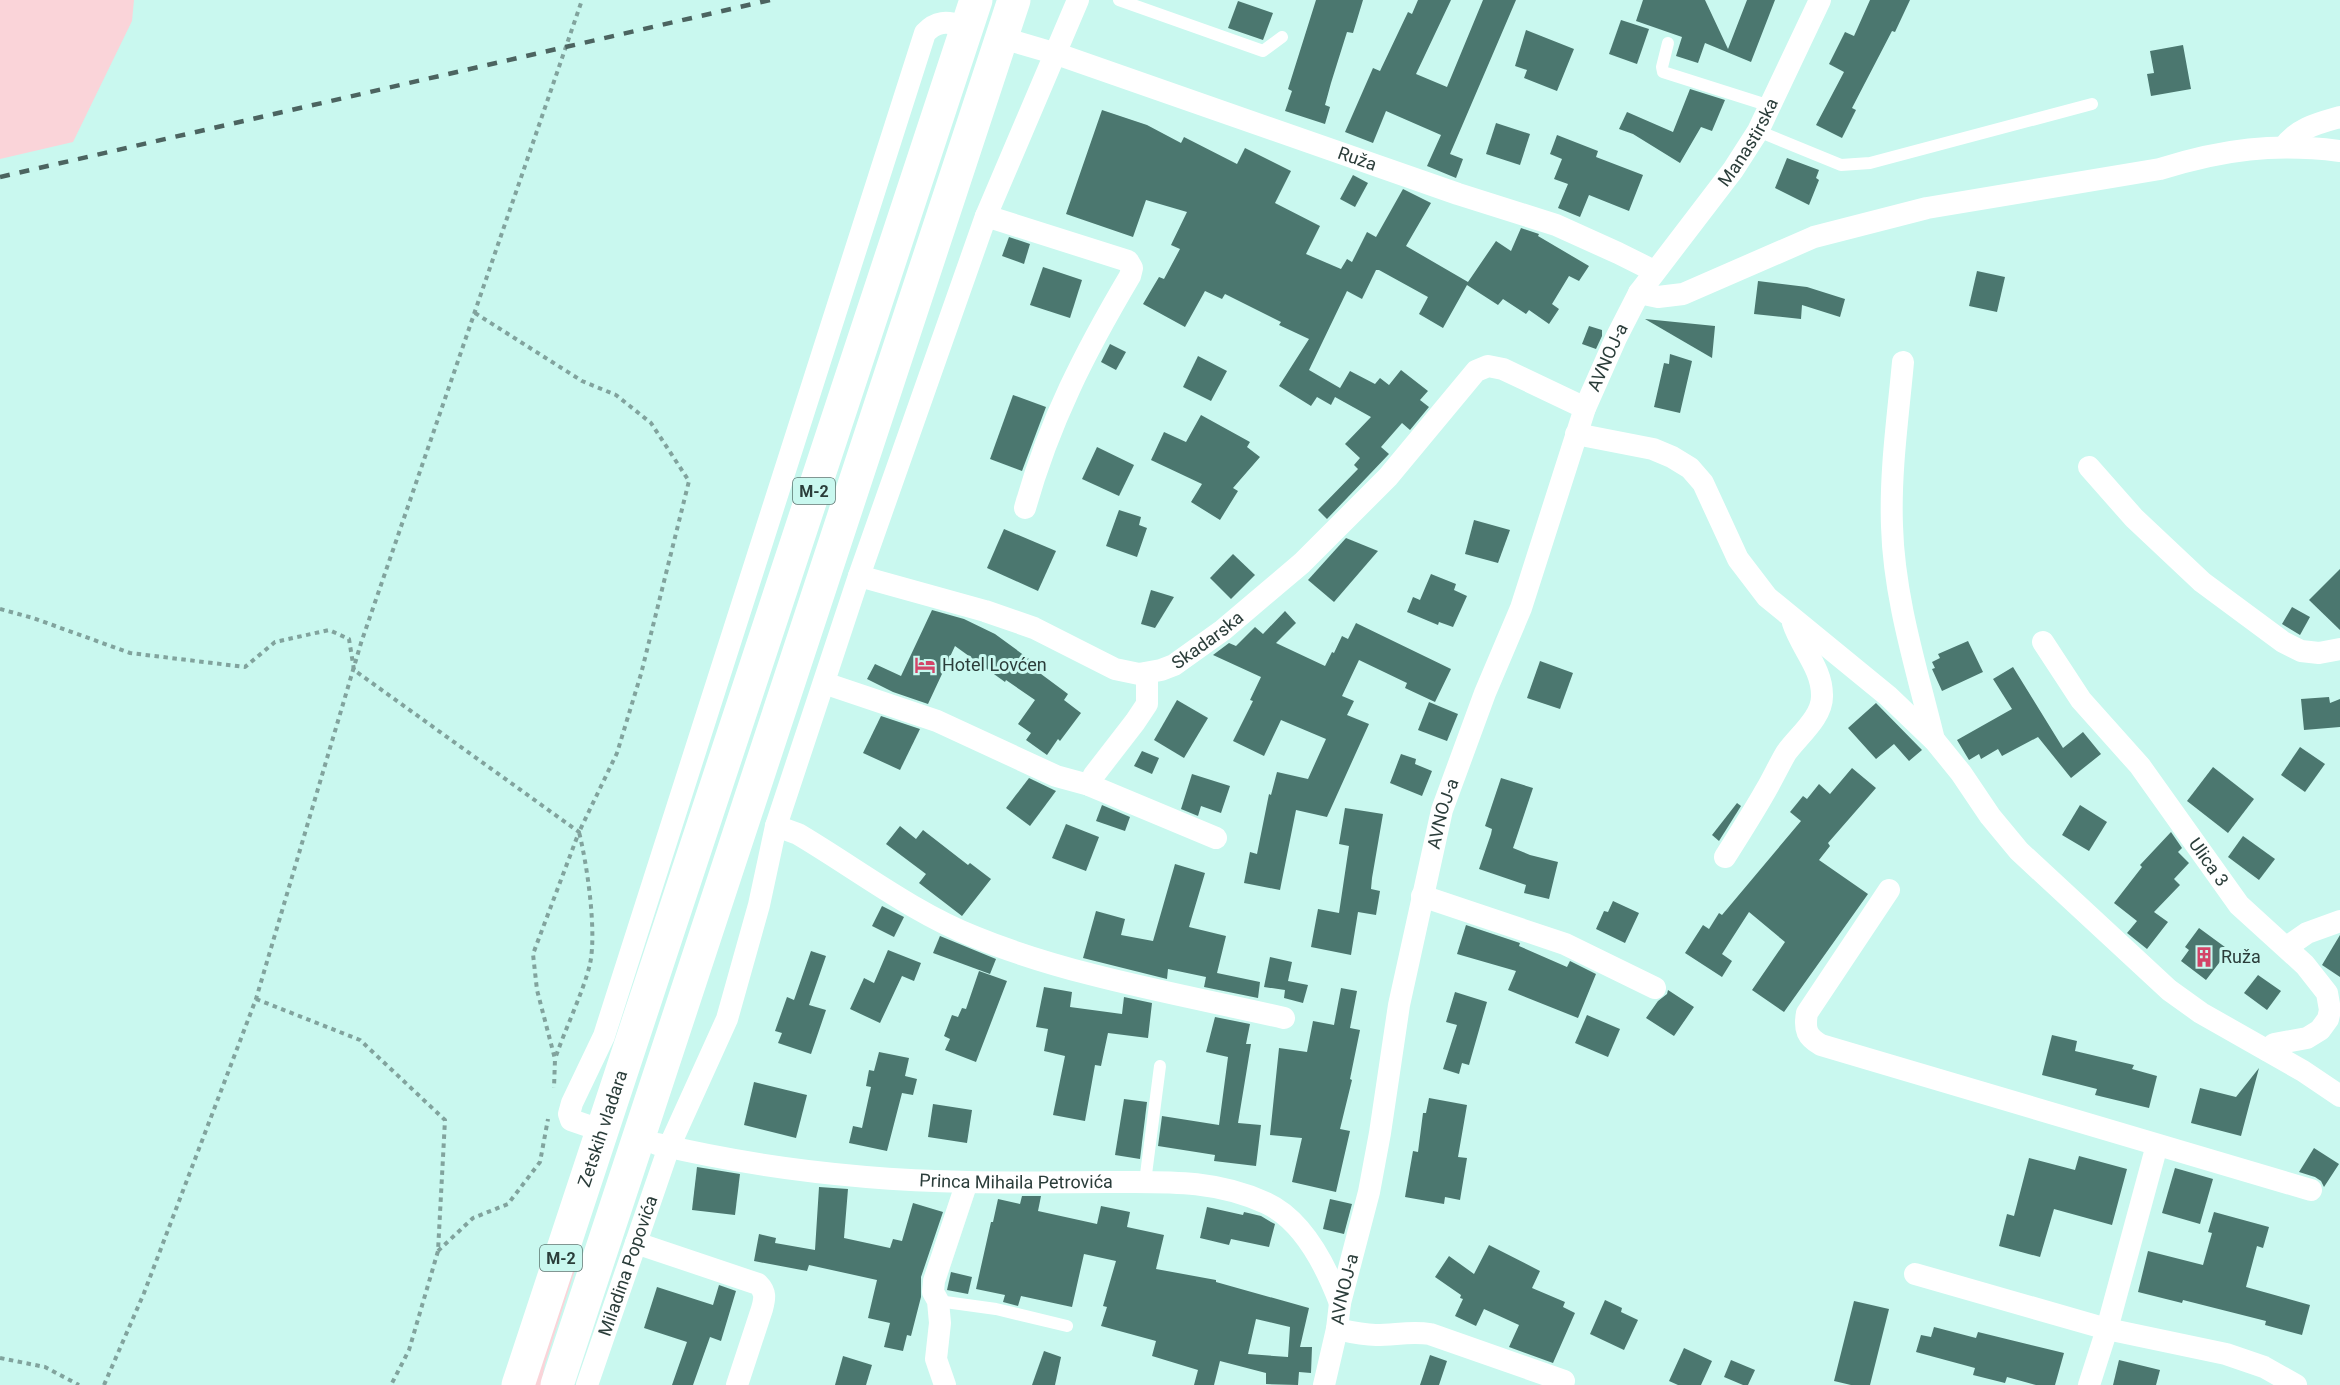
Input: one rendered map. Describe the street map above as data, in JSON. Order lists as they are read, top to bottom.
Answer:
{
  "streets": {
    "main road": ["M-2", "Zetskih vladara"],
    "street": [
      "Manastirska",
      "Ruža",
      "AVNOJ-a",
      "Skadarska",
      "Ulica 3",
      "Princa Mihaila Petrovića",
      "Miladina Popovića"
    ]
  },
  "crossings": [
    ["Manastirska", "Ruža"],
    ["Manastirska", "AVNOJ-a"],
    ["Ruža", "AVNOJ-a"],
    ["Ruža", "Miladina Popovića"],
    ["AVNOJ-a", "Skadarska"],
    ["AVNOJ-a", "Princa Mihaila Petrovića"],
    ["M-2", "Zetskih vladara"],
    ["M-2", "Princa Mihaila Petrovića"],
    ["M-2", "Miladina Popovića"],
    ["Skadarska", "Miladina Popovića"],
    ["Zetskih vladara", "Princa Mihaila Petrovića"],
    ["Zetskih vladara", "Miladina Popovića"],
    ["Princa Mihaila Petrovića", "Miladina Popovića"]
  ],
  "places": {
    "hotel": ["Hotel Lovćen"],
    "building": ["Ruža"]
  }
}
